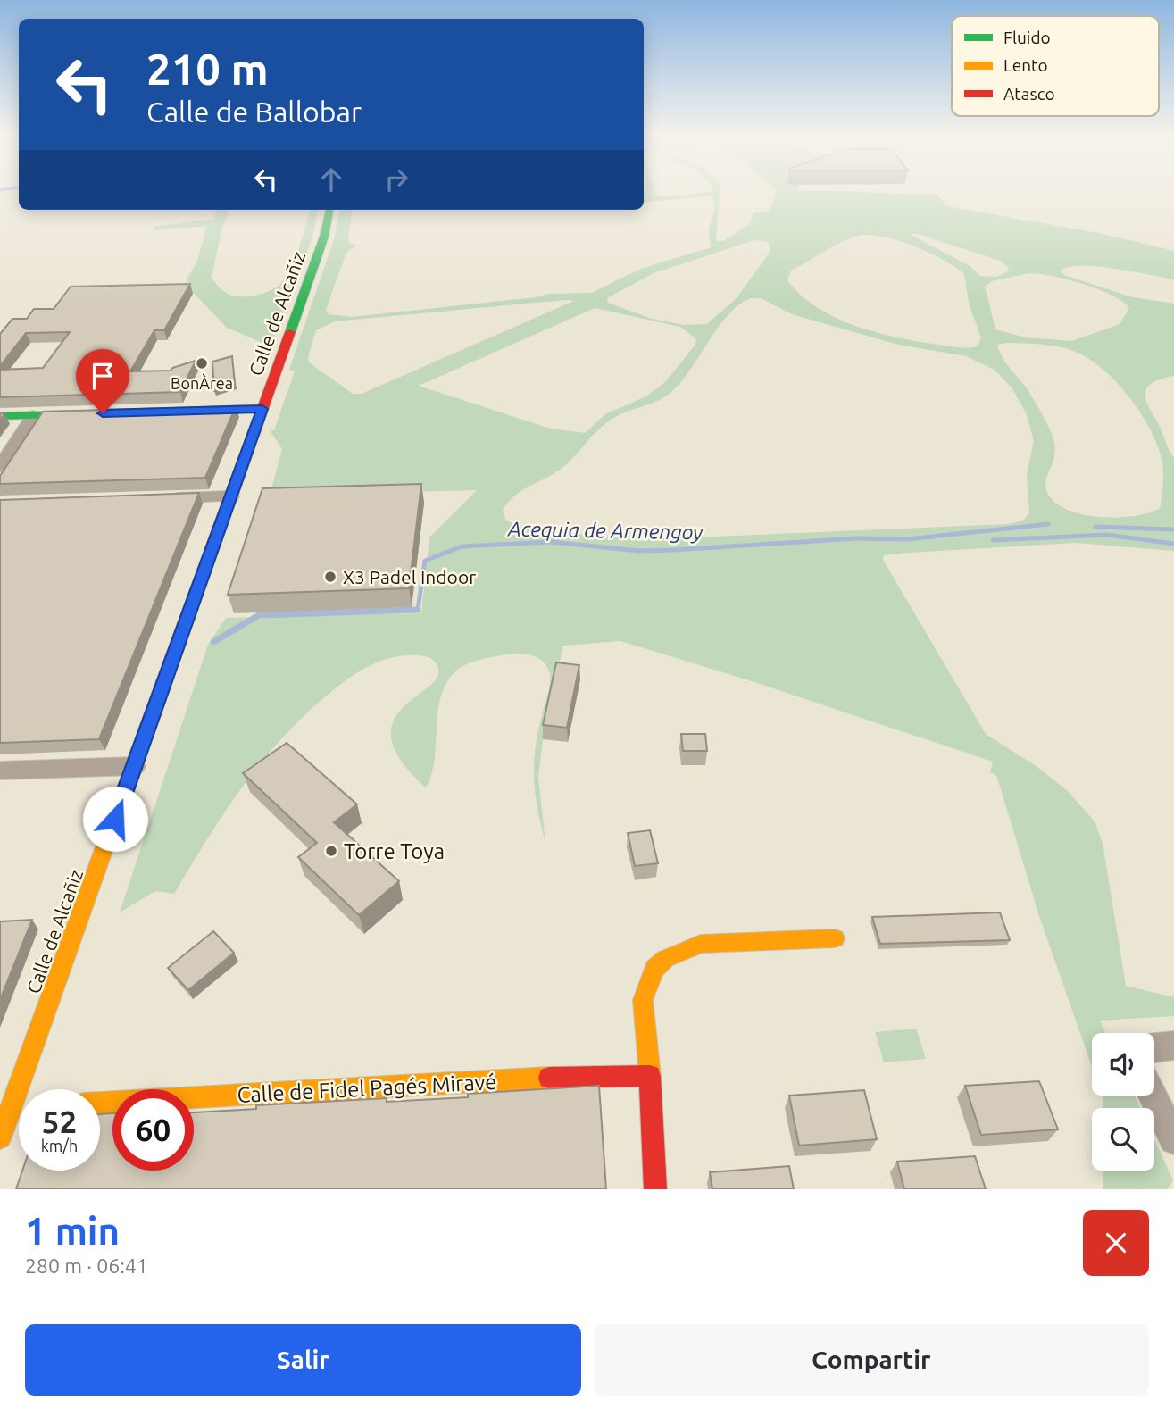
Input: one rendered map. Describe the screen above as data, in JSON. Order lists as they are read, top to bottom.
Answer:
{
  "streets": {
    "main road": ["Calle de Alcañiz", "Calle de Fidel Pagés Miravé"]
  },
  "water": ["Acequia de Armengoy"],
  "places": ["BonÀrea", "X3 Padel Indoor", "Torre Toya"],
  "legend": ["Fluido", "Lento", "Atasco"],
  "page": {
    "turn": ["210 m", "Calle de Ballobar"],
    "speed": "52 km/h",
    "limit": "60",
    "heading": ["1 min", "280 m · 06:41"],
    "buttons": ["Salir", "Compartir"]
  }
}
